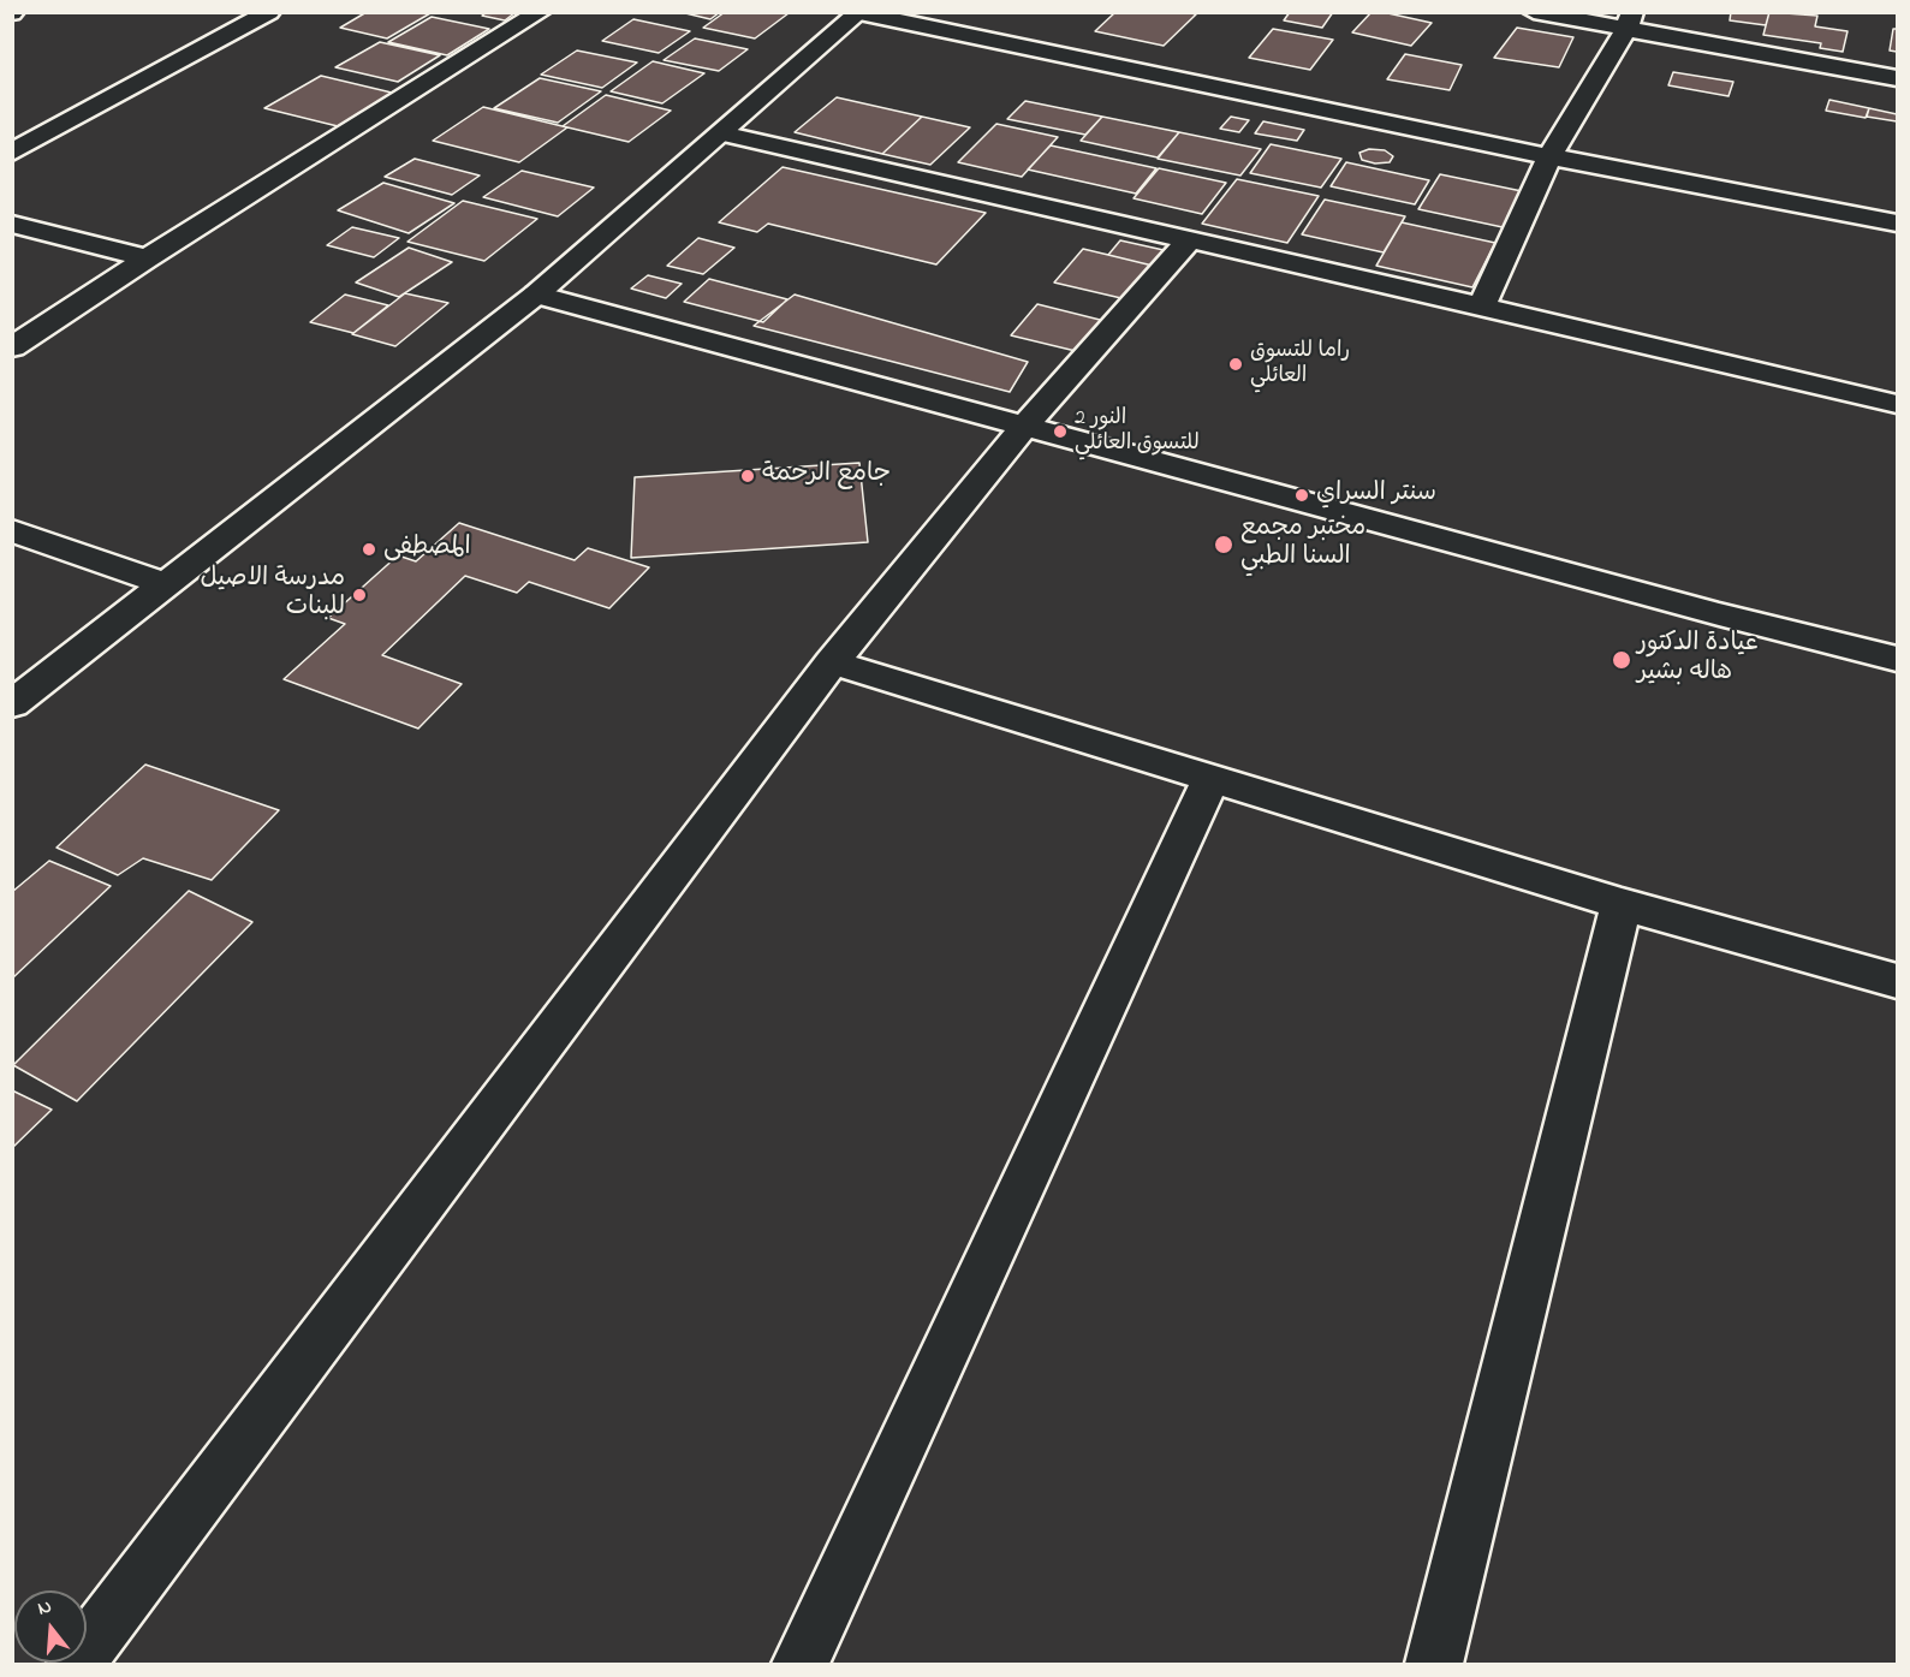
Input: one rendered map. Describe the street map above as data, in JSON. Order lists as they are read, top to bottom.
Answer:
{
  "places": [
    "راما للتسوق العائلي",
    "النور 2 للتسوق العائلي",
    "جامع الرحمة",
    "سنتر السراي",
    "مختبر مجمع السنا الطبي",
    "المصطفى",
    "مدرسة الاصيل للبنات",
    "عيادة الدكتور هاله بشير"
  ],
  "north": "top"
}
